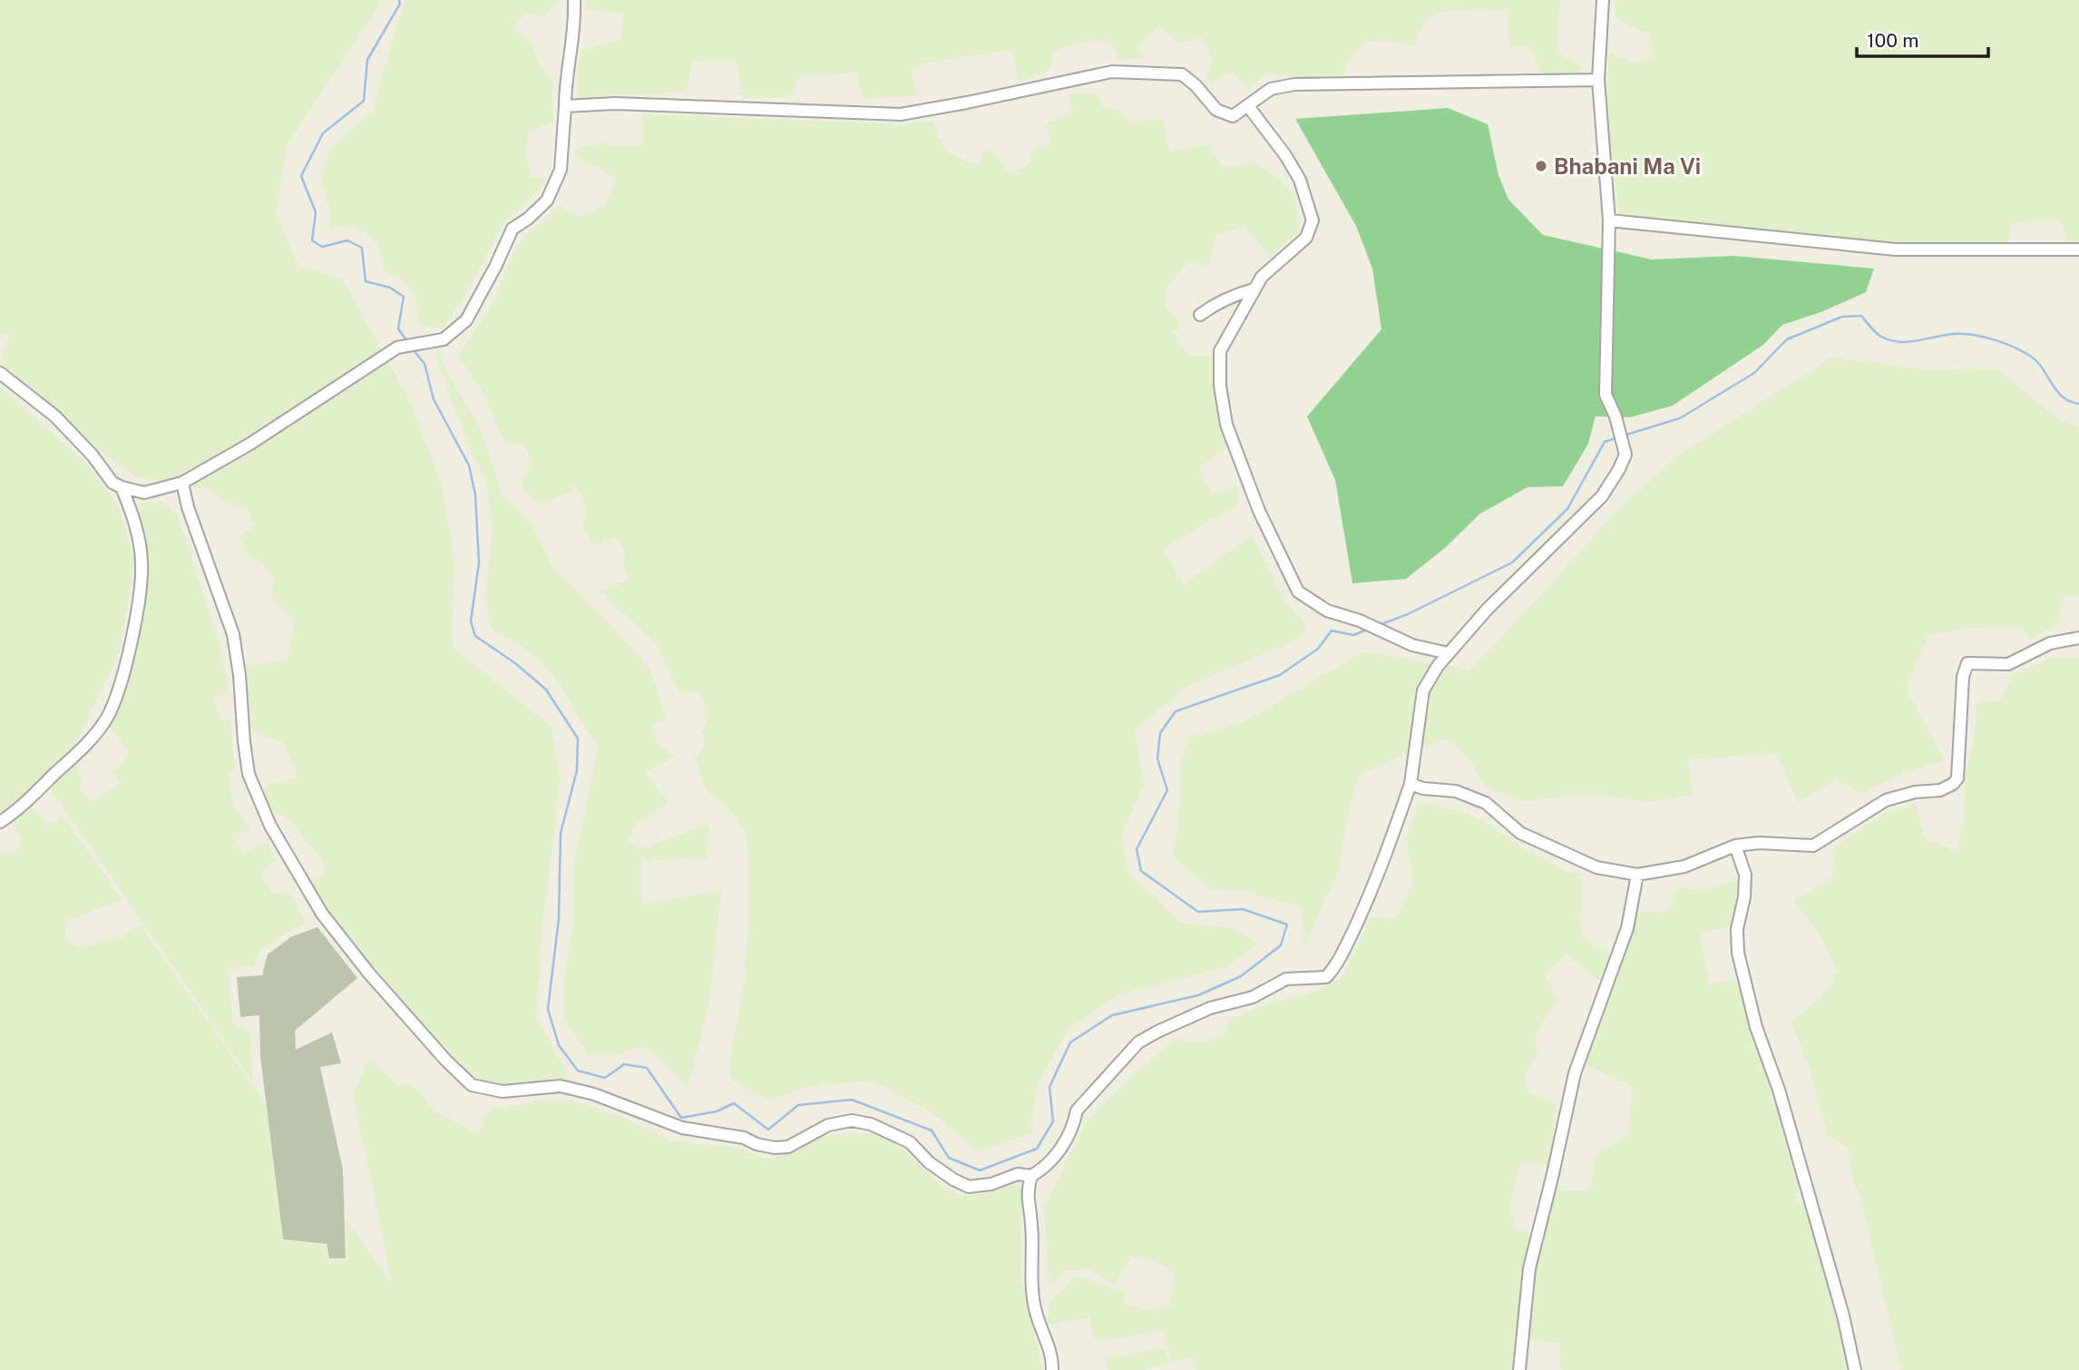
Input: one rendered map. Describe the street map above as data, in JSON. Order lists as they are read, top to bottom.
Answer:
{
  "places": ["Bhabani Ma Vi"],
  "scale_bar": "100 m"
}
